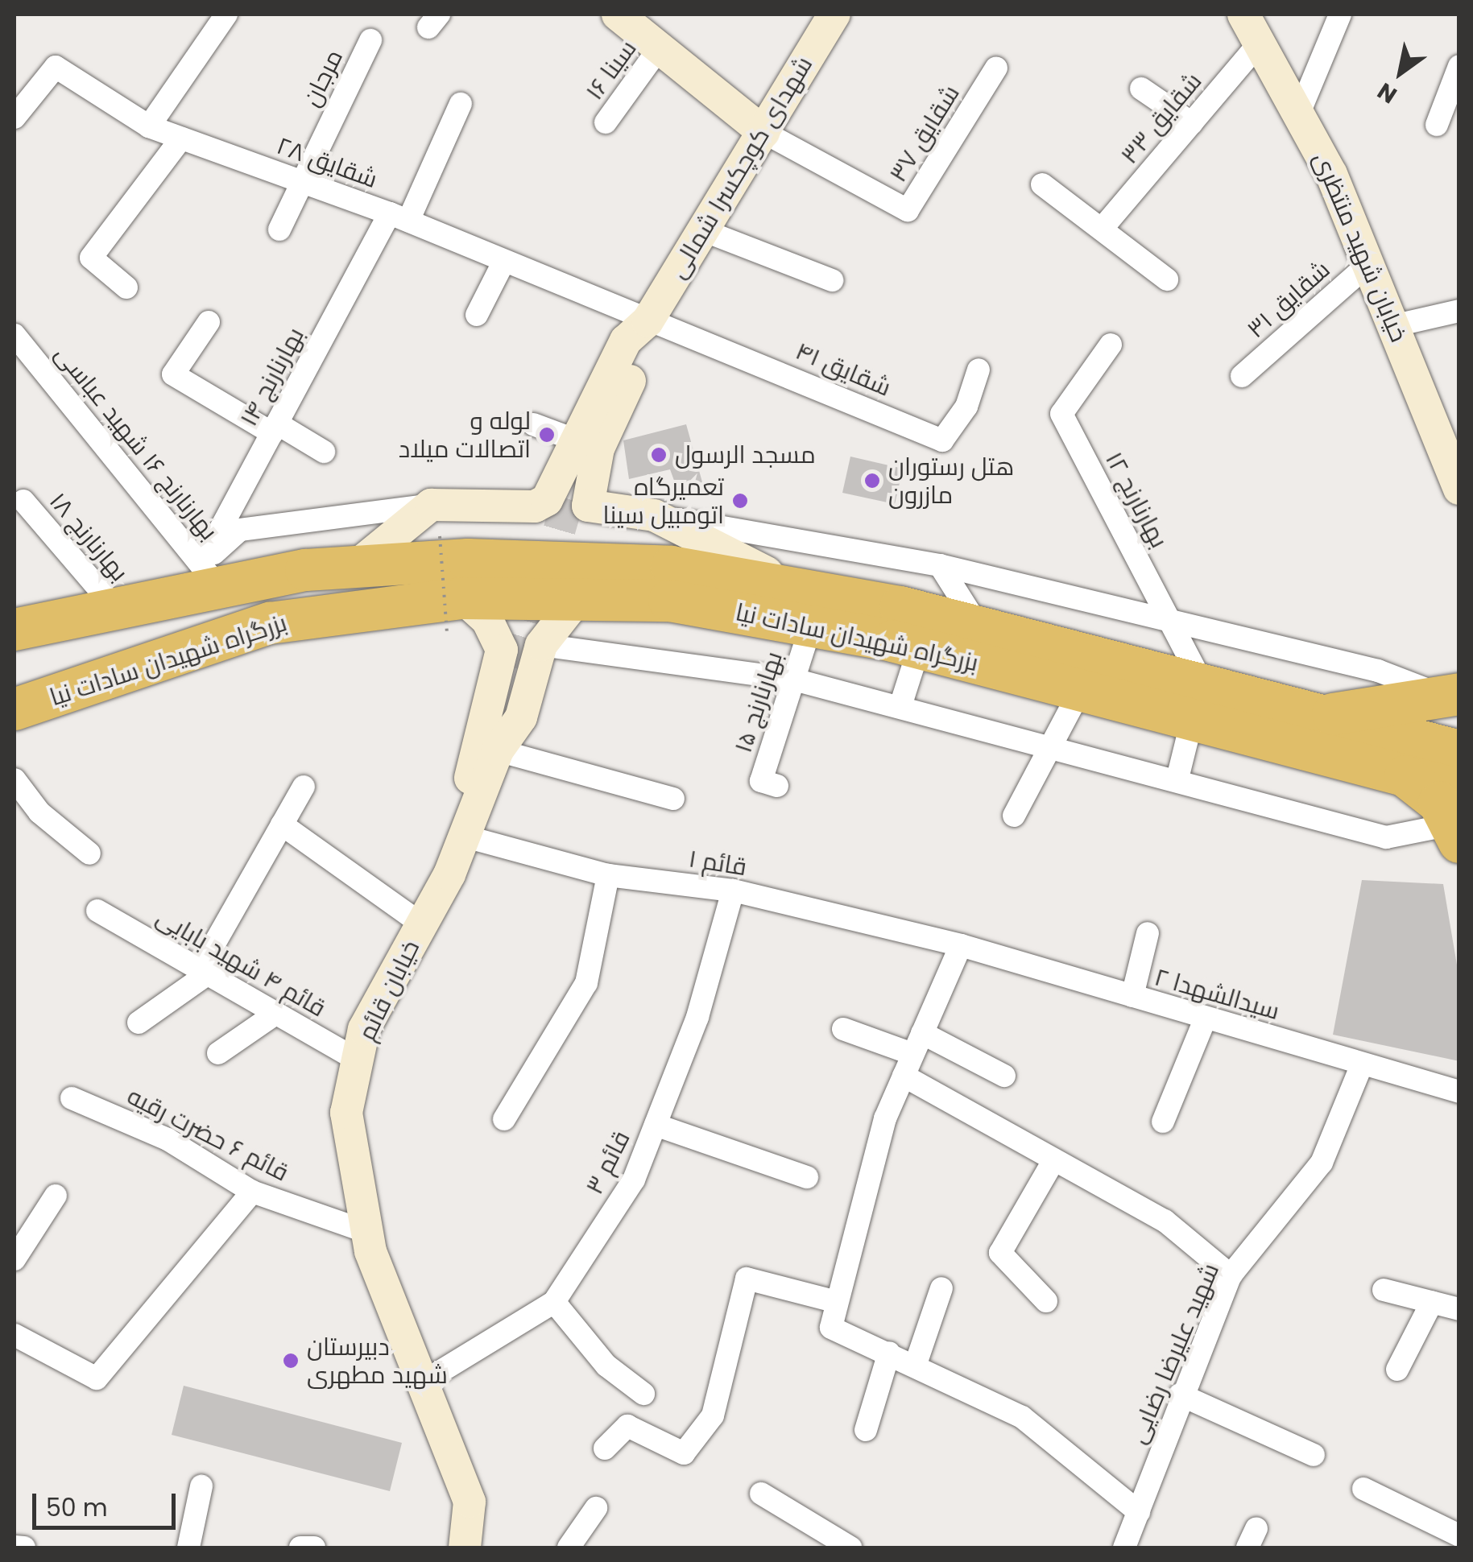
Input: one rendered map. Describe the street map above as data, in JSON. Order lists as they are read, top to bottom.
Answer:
{
  "streets": {
    "highway": ["بزرگراه شهیدان سادات نیا"],
    "main road": ["شهدای کوچکسرا شمالی", "خیابان شهید منتظری", "خیابان قائم"],
    "street": [
      "سینا ۱۶",
      "مرجان",
      "شقایق ۳۳",
      "شقایق ۳۷",
      "شقایق ۲۸",
      "شقایق ۳۱",
      "شقایق ۴۱",
      "بهارنارنج ۱۴",
      "بهارنارنج ۱۶ شهید عباسی",
      "بهارنارنج ۱۲",
      "بهارنارنج ۱۸",
      "بهارنارنج ۱۵",
      "قائم ۱",
      "قائم ۴ شهید بابایی",
      "سیدالشهدا ۲",
      "قائم ۶ حضرت رقیه",
      "قائم ۳",
      "شهید علیرضا رضایی"
    ]
  },
  "crossings": [
    ["مرجان", "شقایق ۲۸"],
    ["شقایق ۳۳", "خیابان شهید منتظری"],
    ["شقایق ۳۷", "شهدای کوچکسرا شمالی"],
    ["شقایق ۲۸", "شهدای کوچکسرا شمالی"],
    ["شقایق ۲۸", "شقایق ۴۱"],
    ["شقایق ۲۸", "بهارنارنج ۱۴"],
    ["شهدای کوچکسرا شمالی", "شقایق ۴۱"],
    ["خیابان شهید منتظری", "شقایق ۳۱"],
    ["بهارنارنج ۱۴", "بهارنارنج ۱۶ شهید عباسی"],
    ["بهارنارنج ۱۴", "بزرگراه شهیدان سادات نیا"],
    ["بهارنارنج ۱۶ شهید عباسی", "بزرگراه شهیدان سادات نیا"],
    ["بهارنارنج ۱۲", "بزرگراه شهیدان سادات نیا"],
    ["بهارنارنج ۱۸", "بزرگراه شهیدان سادات نیا"],
    ["بزرگراه شهیدان سادات نیا", "بهارنارنج ۱۵"],
    ["بزرگراه شهیدان سادات نیا", "خیابان قائم"],
    ["قائم ۱", "خیابان قائم"],
    ["قائم ۱", "سیدالشهدا ۲"],
    ["قائم ۱", "قائم ۳"],
    ["قائم ۴ شهید بابایی", "خیابان قائم"],
    ["خیابان قائم", "قائم ۶ حضرت رقیه"],
    ["خیابان قائم", "قائم ۳"],
    ["سیدالشهدا ۲", "شهید علیرضا رضایی"]
  ],
  "places": [
    "لوله و اتصالات میلاد",
    "مسجد الرسول",
    "هتل رستوران مازرون",
    "تعمیرگاه اتومبیل سینا",
    "دبیرستان شهید مطهری"
  ],
  "scale_bar": "50 m",
  "north": "bottom left"
}
